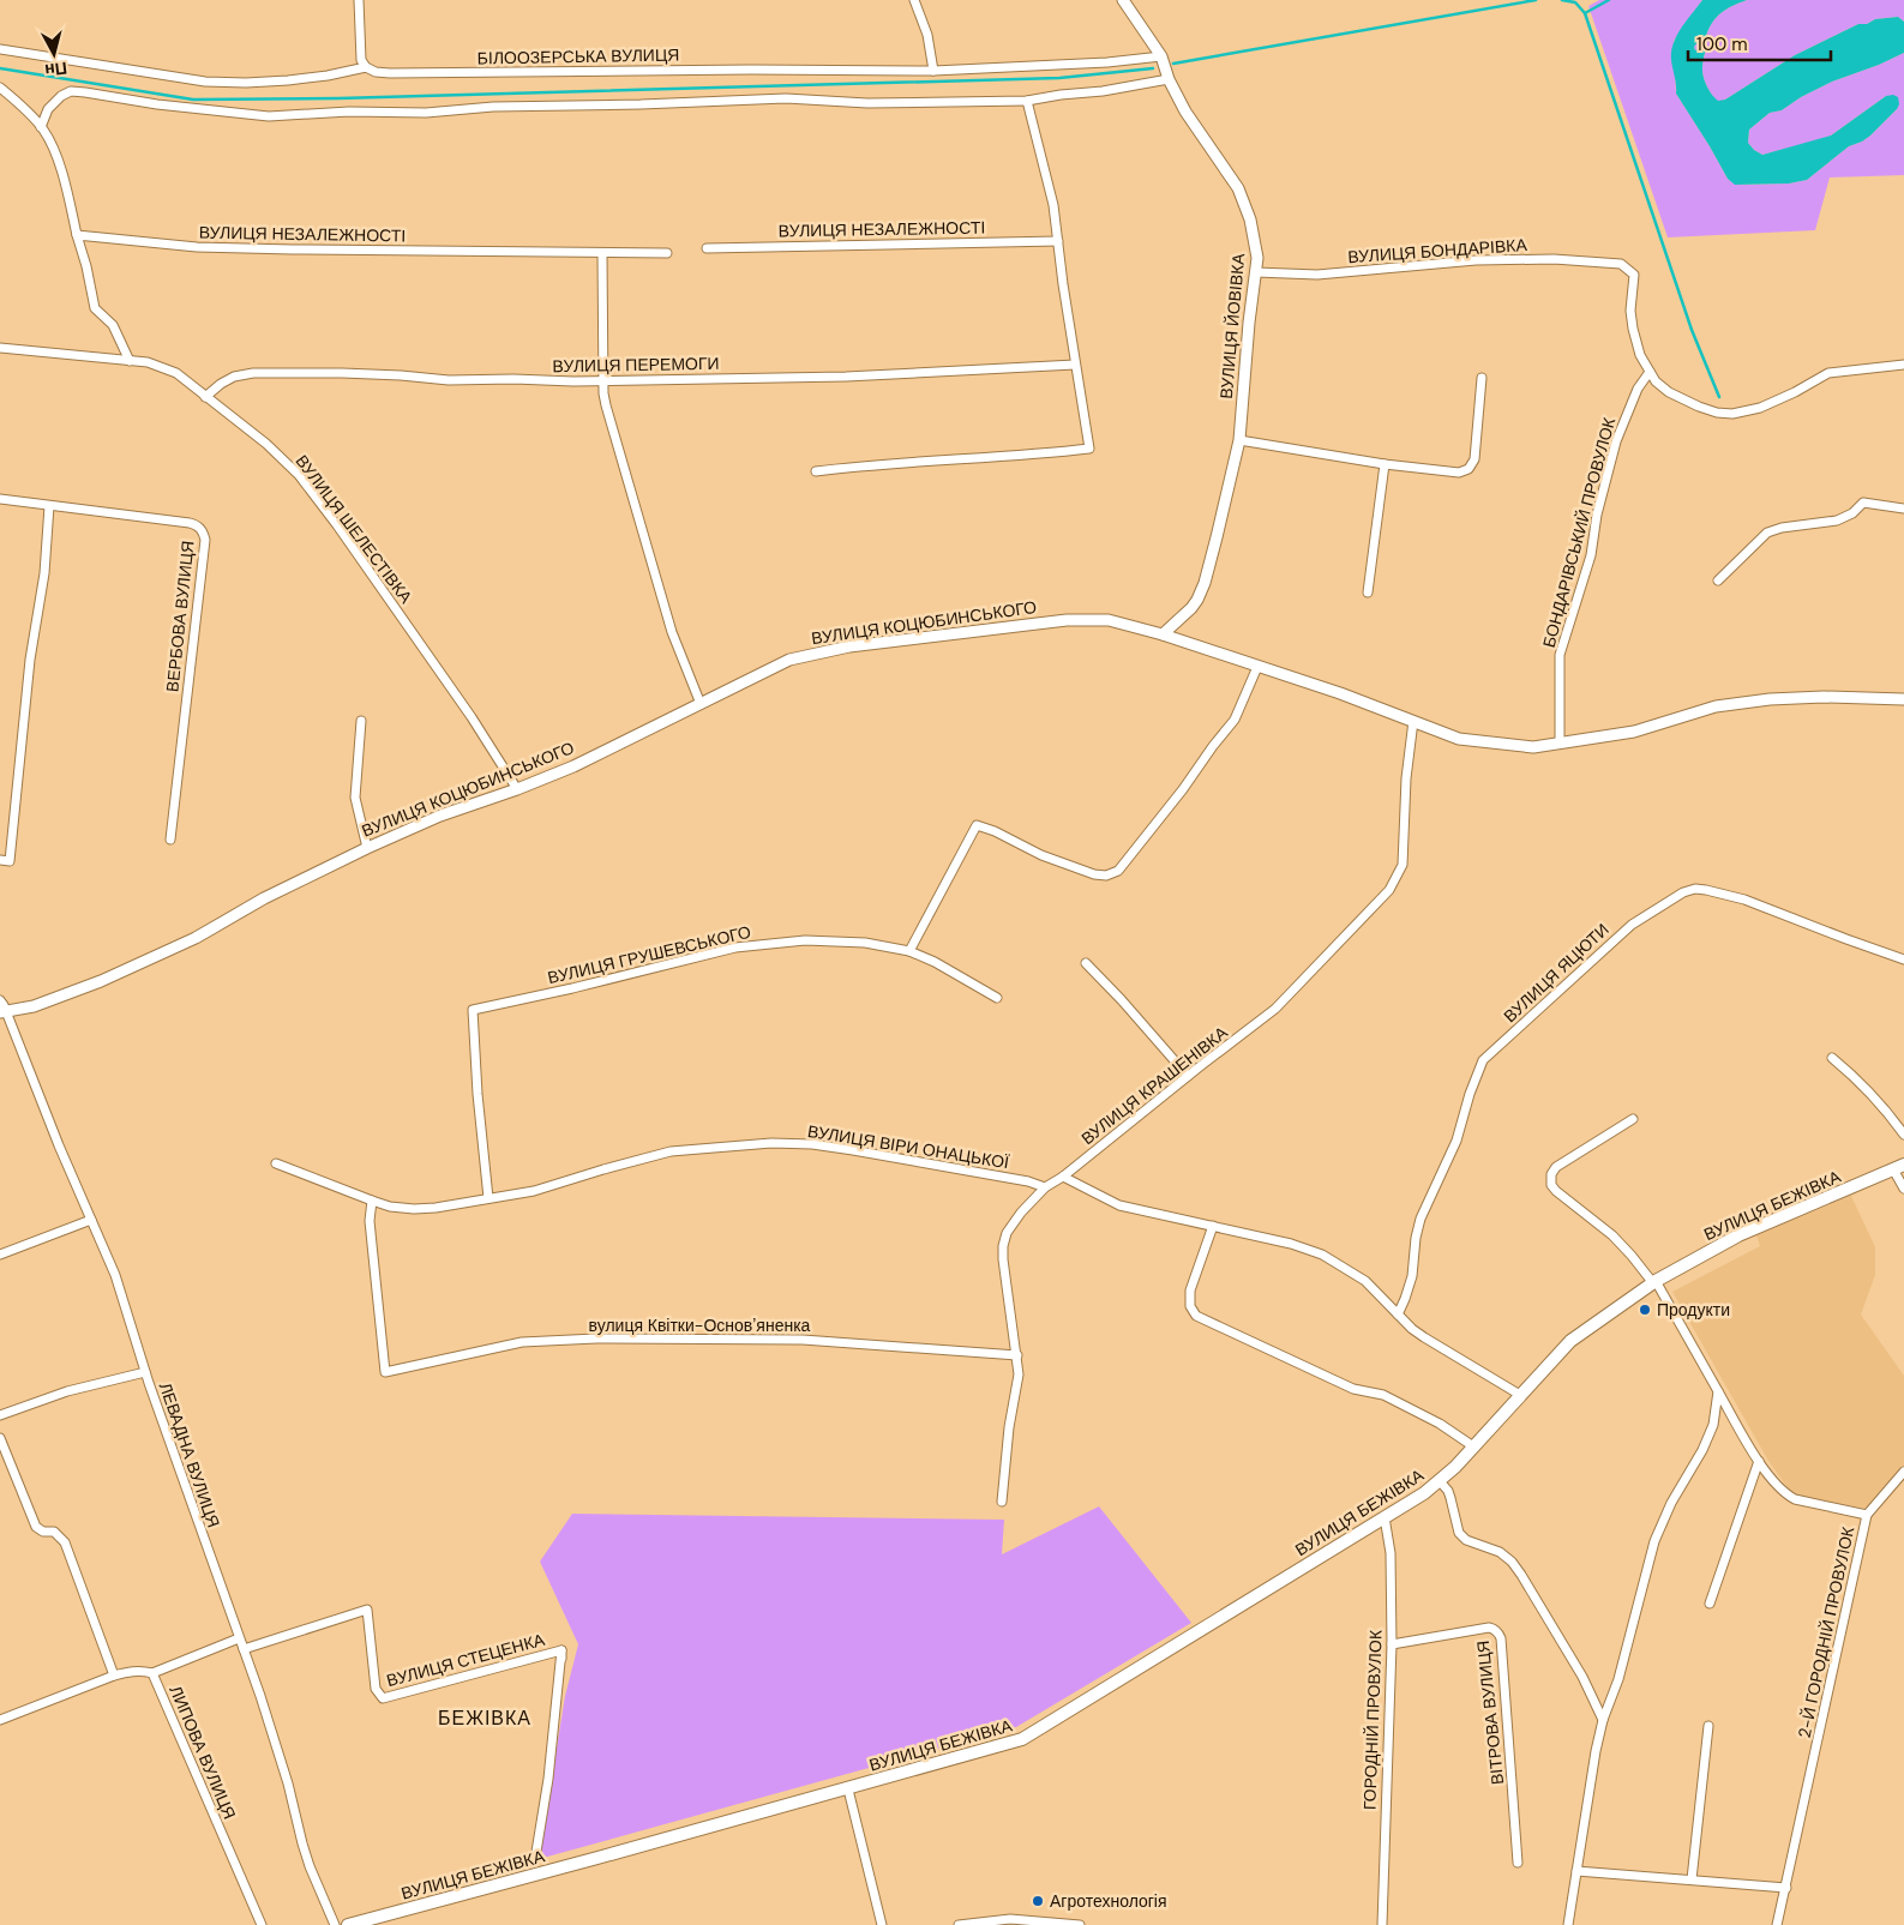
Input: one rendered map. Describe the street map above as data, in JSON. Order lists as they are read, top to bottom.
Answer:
{
  "streets": {
    "main road": ["ВУЛИЦЯ БЕЖІВКА"],
    "street": [
      "БІЛООЗЕРСЬКА ВУЛИЦЯ",
      "ВУЛИЦЯ НЕЗАЛЕЖНОСТІ",
      "ВУЛИЦЯ БОНДАРІВКА",
      "ВУЛИЦЯ ЙОВІВКА",
      "ВУЛИЦЯ ПЕРЕМОГИ",
      "ВУЛИЦЯ ШЕЛЕСТІВКА",
      "БОНДАРІВСЬКИЙ ПРОВУЛОК",
      "ВЕРБОВА ВУЛИЦЯ",
      "ВУЛИЦЯ КОЦЮБИНСЬКОГО",
      "ВУЛИЦЯ ГРУШЕВСЬКОГО",
      "ВУЛИЦЯ ЯЦЮТИ",
      "ВУЛИЦЯ КРАШЕНІВКА",
      "ВУЛИЦЯ ВІРИ ОНАЦЬКОЇ",
      "вулиця Квітки-Основʼяненка",
      "ЛЕВАДНА ВУЛИЦЯ",
      "2-Й ГОРОДНІЙ ПРОВУЛОК",
      "ВУЛИЦЯ СТЕЦЕНКА",
      "ВІТРОВА ВУЛИЦЯ",
      "ГОРОДНІЙ ПРОВУЛОК",
      "ЛИПОВА ВУЛИЦЯ"
    ]
  },
  "crossings": [
    ["БІЛООЗЕРСЬКА ВУЛИЦЯ", "ВУЛИЦЯ ЙОВІВКА"],
    ["ВУЛИЦЯ БОНДАРІВКА", "ВУЛИЦЯ ЙОВІВКА"],
    ["ВУЛИЦЯ БОНДАРІВКА", "БОНДАРІВСЬКИЙ ПРОВУЛОК"],
    ["ВУЛИЦЯ ЙОВІВКА", "ВУЛИЦЯ КОЦЮБИНСЬКОГО"],
    ["ВУЛИЦЯ ПЕРЕМОГИ", "ВУЛИЦЯ ШЕЛЕСТІВКА"],
    ["ВУЛИЦЯ ШЕЛЕСТІВКА", "ВУЛИЦЯ КОЦЮБИНСЬКОГО"],
    ["БОНДАРІВСЬКИЙ ПРОВУЛОК", "ВУЛИЦЯ КОЦЮБИНСЬКОГО"],
    ["ВУЛИЦЯ КОЦЮБИНСЬКОГО", "ВУЛИЦЯ КРАШЕНІВКА"],
    ["ВУЛИЦЯ КОЦЮБИНСЬКОГО", "ЛЕВАДНА ВУЛИЦЯ"],
    ["ВУЛИЦЯ ГРУШЕВСЬКОГО", "ВУЛИЦЯ ВІРИ ОНАЦЬКОЇ"],
    ["ВУЛИЦЯ КРАШЕНІВКА", "ВУЛИЦЯ ВІРИ ОНАЦЬКОЇ"],
    ["ВУЛИЦЯ КРАШЕНІВКА", "вулиця Квітки-Основʼяненка"],
    ["ВУЛИЦЯ ВІРИ ОНАЦЬКОЇ", "вулиця Квітки-Основʼяненка"],
    ["ВУЛИЦЯ БЕЖІВКА", "ГОРОДНІЙ ПРОВУЛОК"],
    ["ЛЕВАДНА ВУЛИЦЯ", "ВУЛИЦЯ СТЕЦЕНКА"],
    ["ВІТРОВА ВУЛИЦЯ", "ГОРОДНІЙ ПРОВУЛОК"]
  ],
  "districts": ["БЕЖІВКА"],
  "places": ["Продукти", "Агротехнологія"],
  "scale_bar": "100 m",
  "north": "bottom"
}
